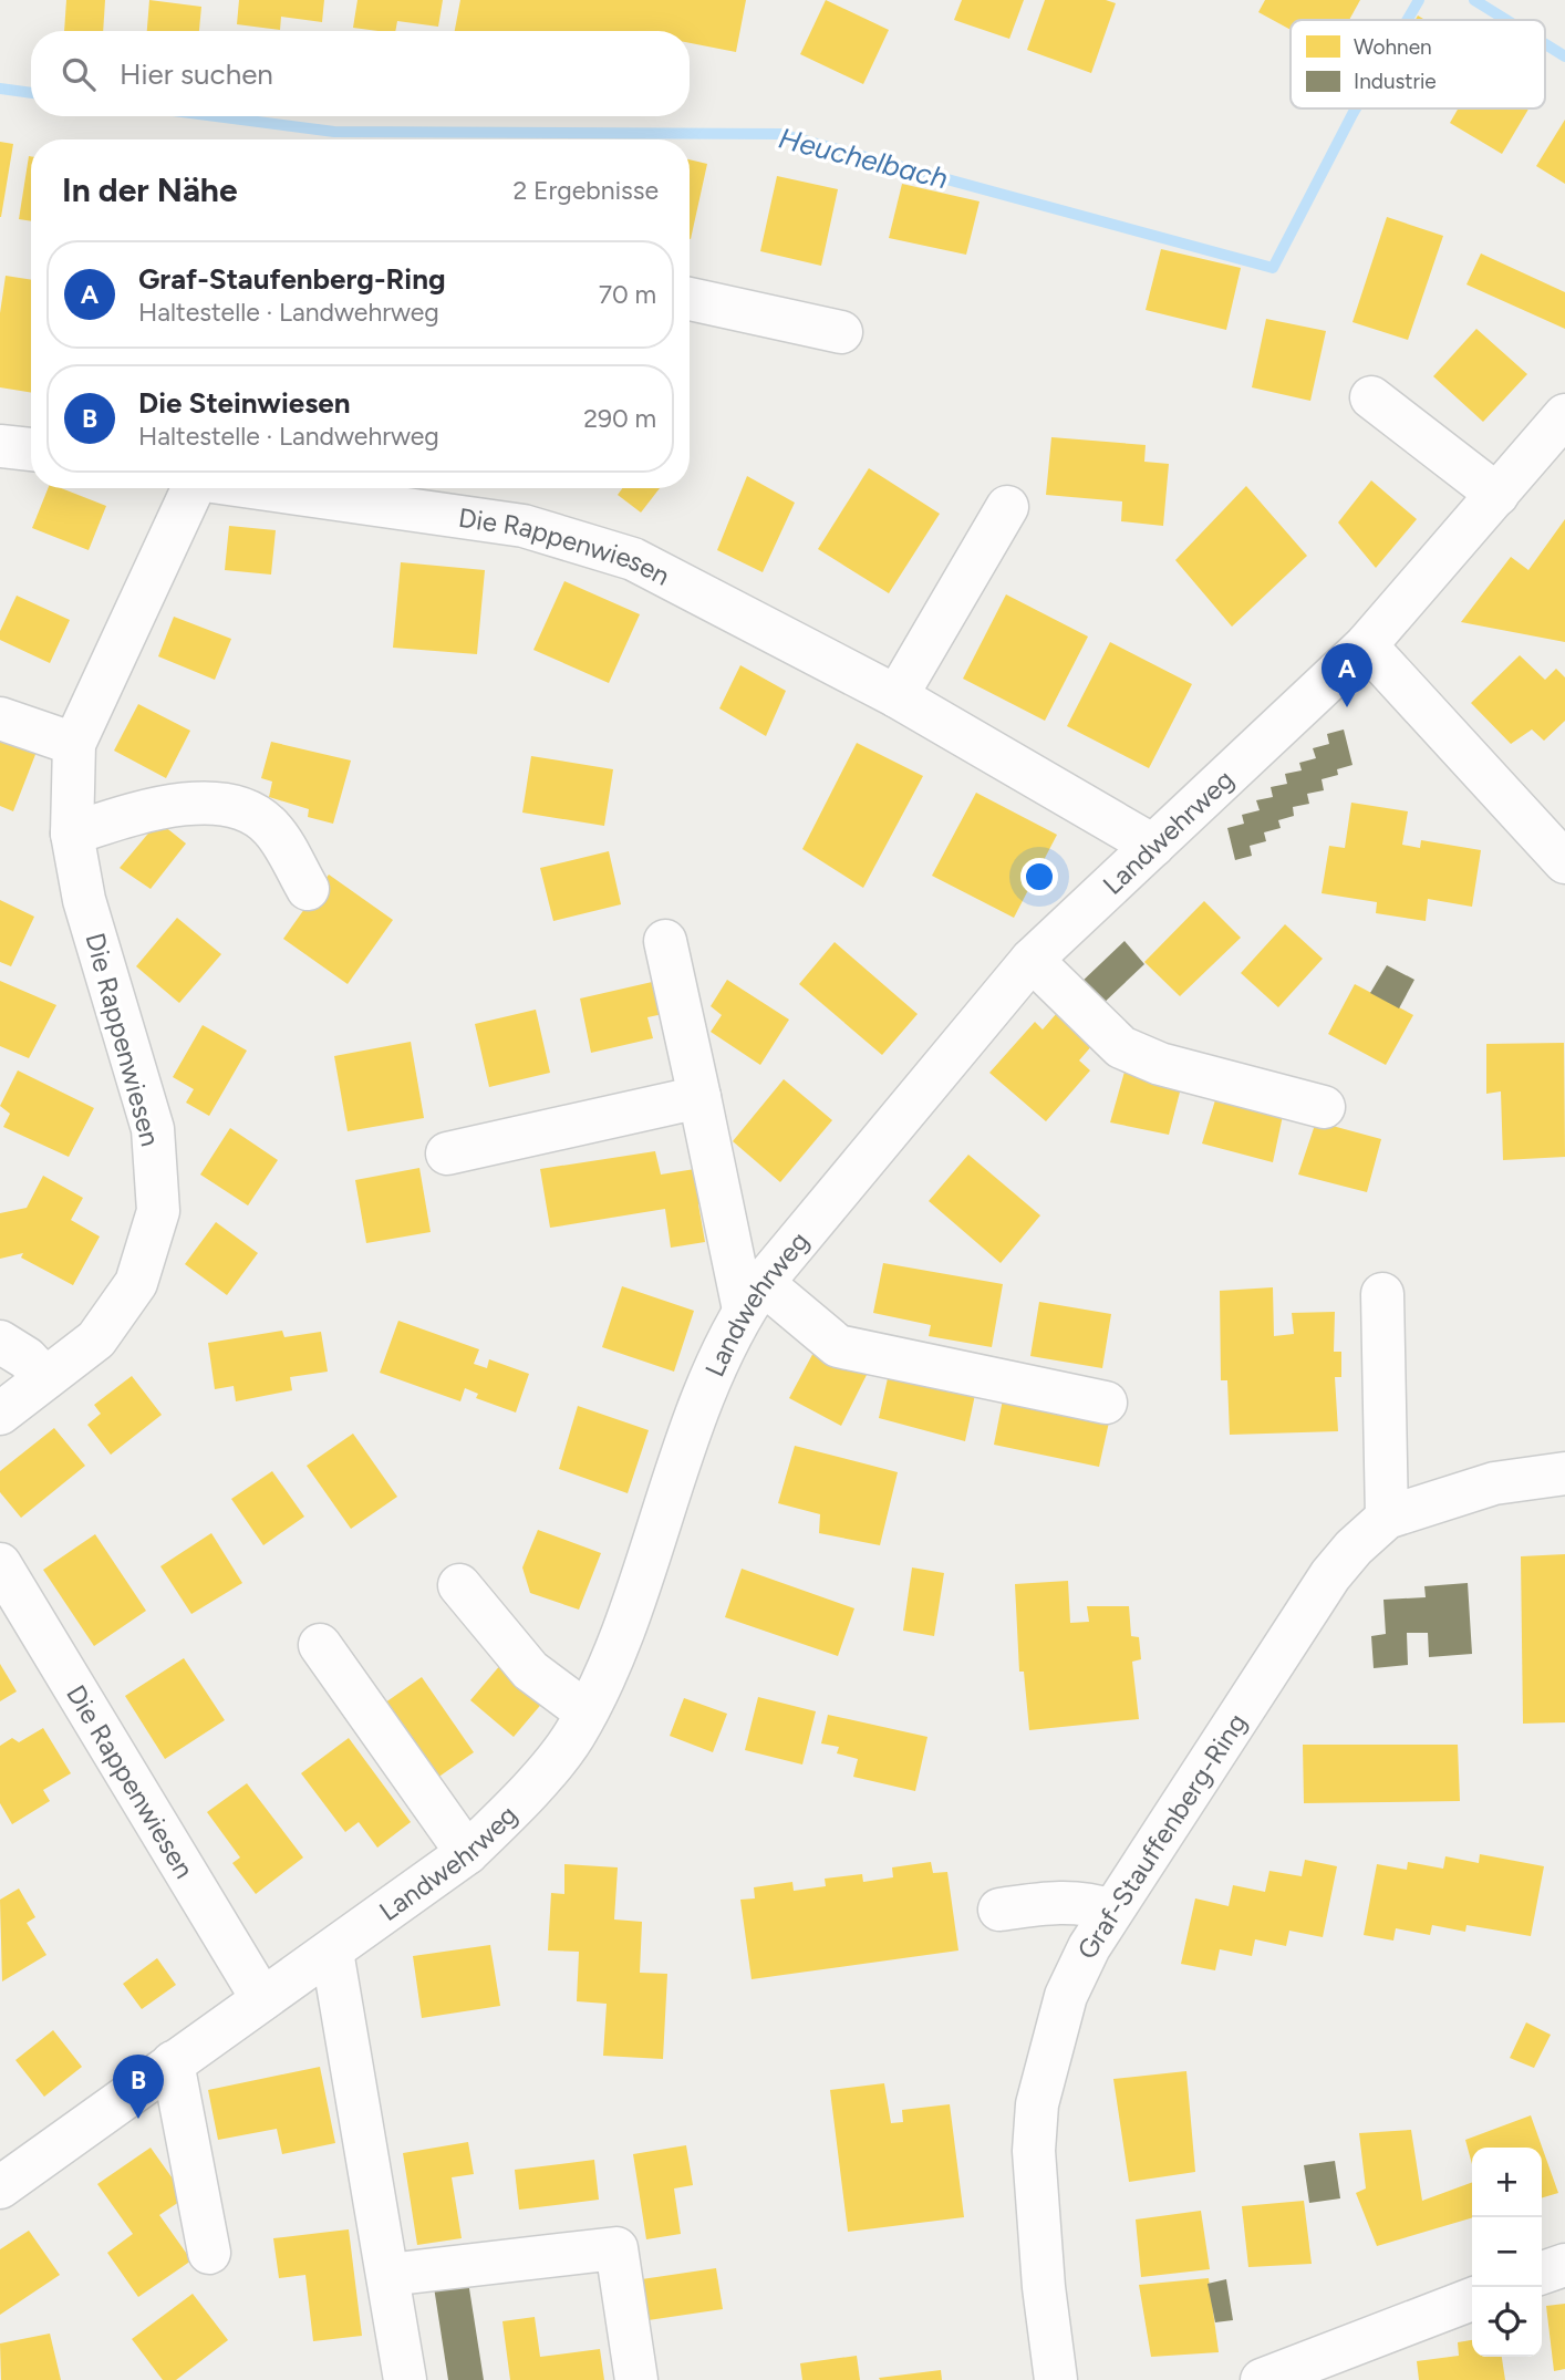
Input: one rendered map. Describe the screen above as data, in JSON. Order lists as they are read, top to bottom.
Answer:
{
  "streets": {
    "street": ["Die Rappenwiesen", "Landwehrweg", "Graf-Stauffenberg-Ring"]
  },
  "crossings": [
    ["Die Rappenwiesen", "Landwehrweg"]
  ],
  "water": ["Heuchelbach"],
  "legend": ["Wohnen", "Industrie"],
  "page": {
    "search": "Hier suchen",
    "heading": ["In der Nähe", "2 Ergebnisse"],
    "list": [
      {
        "mark": "A",
        "name": "Graf-Staufenberg-Ring",
        "note": "Haltestelle · Landwehrweg",
        "value": "70 m"
      },
      {
        "mark": "B",
        "name": "Die Steinwiesen",
        "note": "Haltestelle · Landwehrweg",
        "value": "290 m"
      }
    ],
    "pins": ["A", "B"],
    "map_buttons": ["+", "−"]
  }
}
